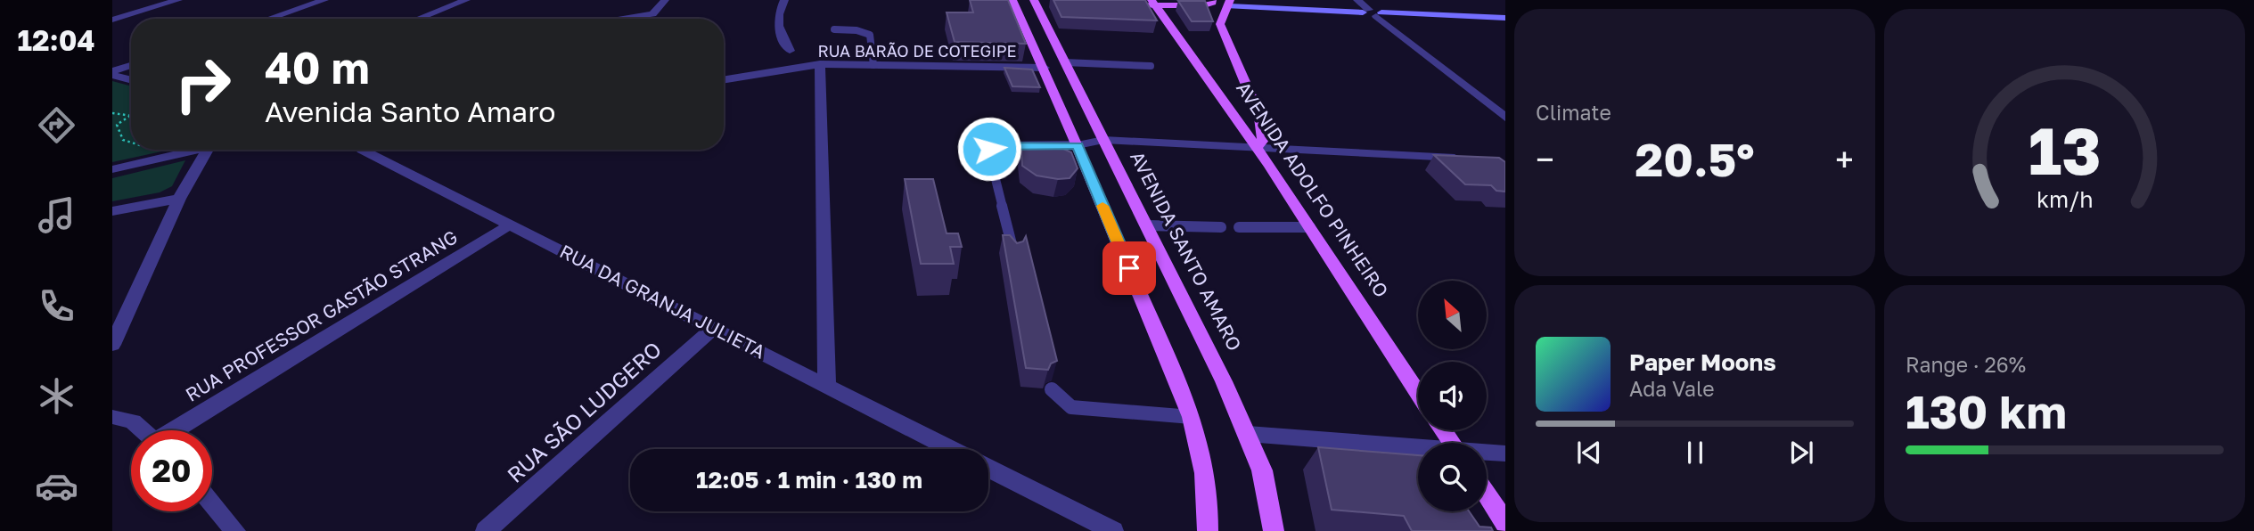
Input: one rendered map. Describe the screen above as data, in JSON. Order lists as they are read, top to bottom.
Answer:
{
  "streets": {
    "main road": ["AVENIDA ADOLFO PINHEIRO", "AVENIDA SANTO AMARO"],
    "street": [
      "RUA BARÃO DE COTEGIPE",
      "RUA DA GRANJA JULIETA",
      "RUA PROFESSOR GASTÃO STRANG",
      "RUA SÃO LUDGERO"
    ]
  },
  "crossings": [
    ["RUA DA GRANJA JULIETA", "RUA PROFESSOR GASTÃO STRANG"],
    ["RUA DA GRANJA JULIETA", "RUA SÃO LUDGERO"]
  ],
  "north": "top left",
  "page": {
    "tabs": "12:04",
    "tile": [
      "Climate",
      ["Range · 26%", "130 km"]
    ],
    "turn": ["40 m", "Avenida Santo Amaro"],
    "heat": ["−", "20.5°", "+"],
    "song": ["Paper Moons", "Ada Vale"],
    "limit": "20",
    "trip": "12:05 · 1 min · 130 m",
    "gauge": ["13", "km/h"]
  }
}
